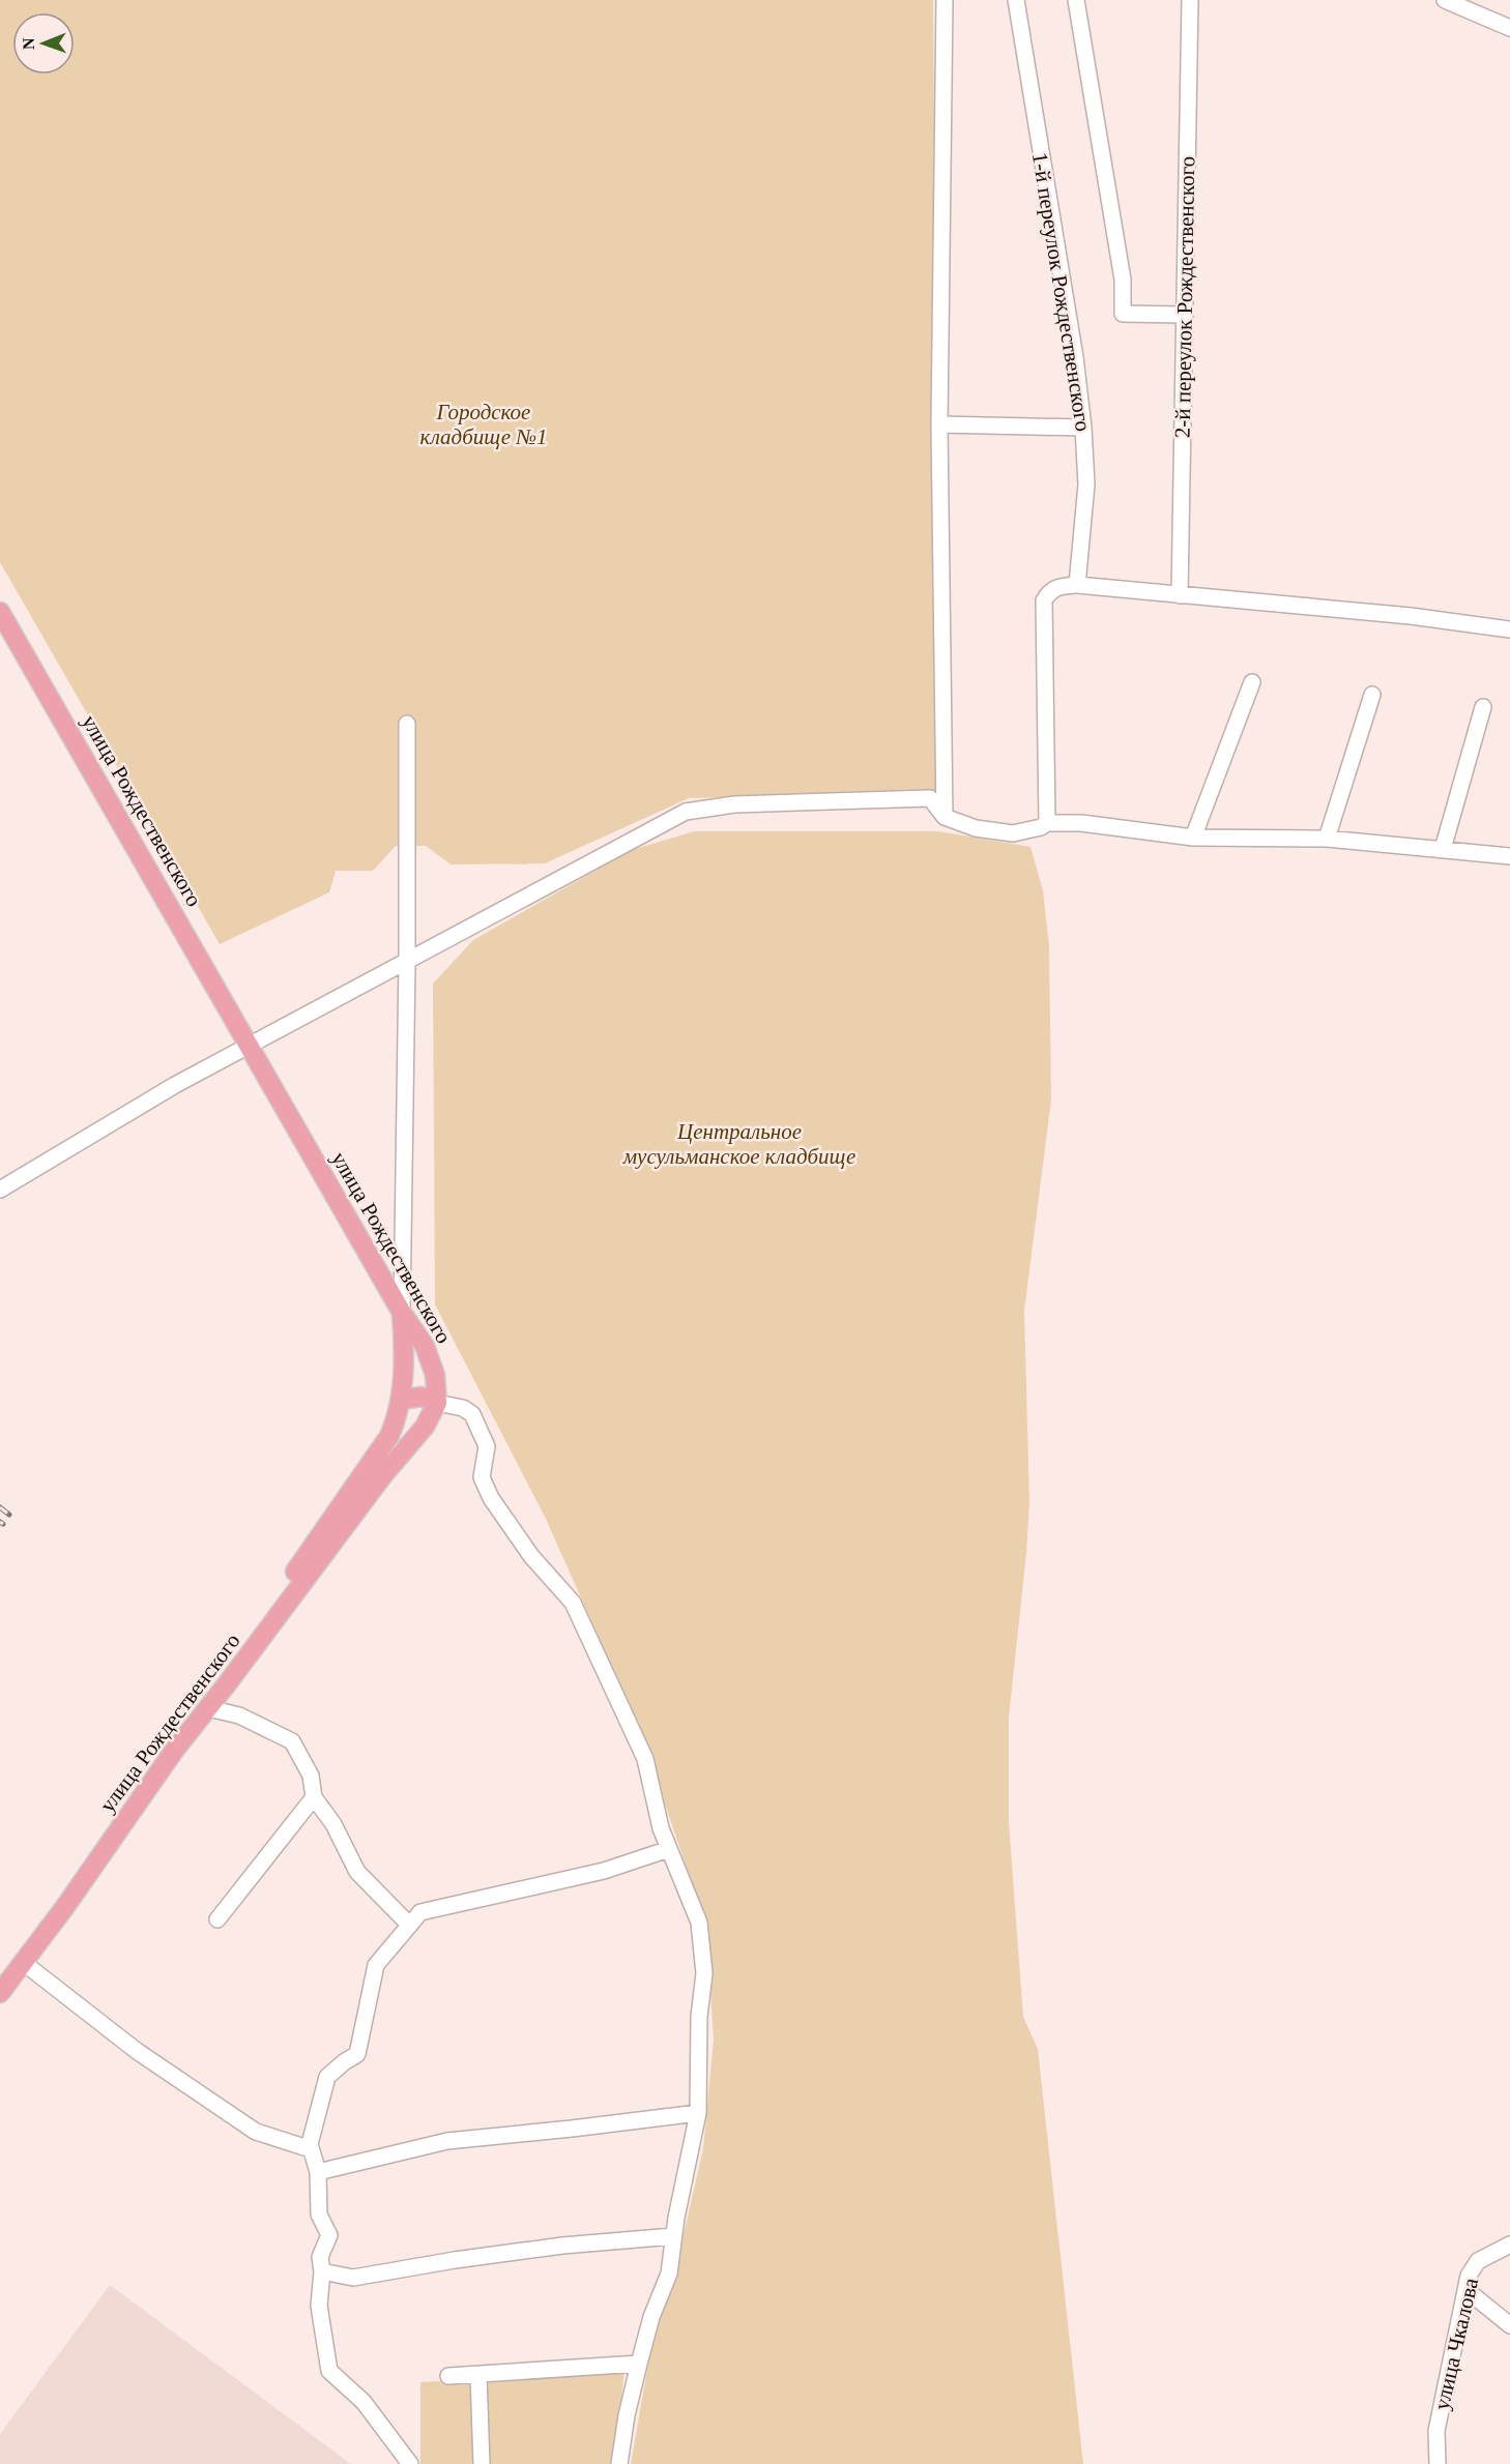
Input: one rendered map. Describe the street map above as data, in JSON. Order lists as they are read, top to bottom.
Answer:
{
  "streets": {
    "main road": ["улица Рождественского"],
    "street": ["1-й переулок Рождественского", "2-й переулок Рождественского", "улица Чкалова"]
  },
  "parks": ["Городское кладбище №1", "Центральное мусульманское кладбище"],
  "north": "left"
}
